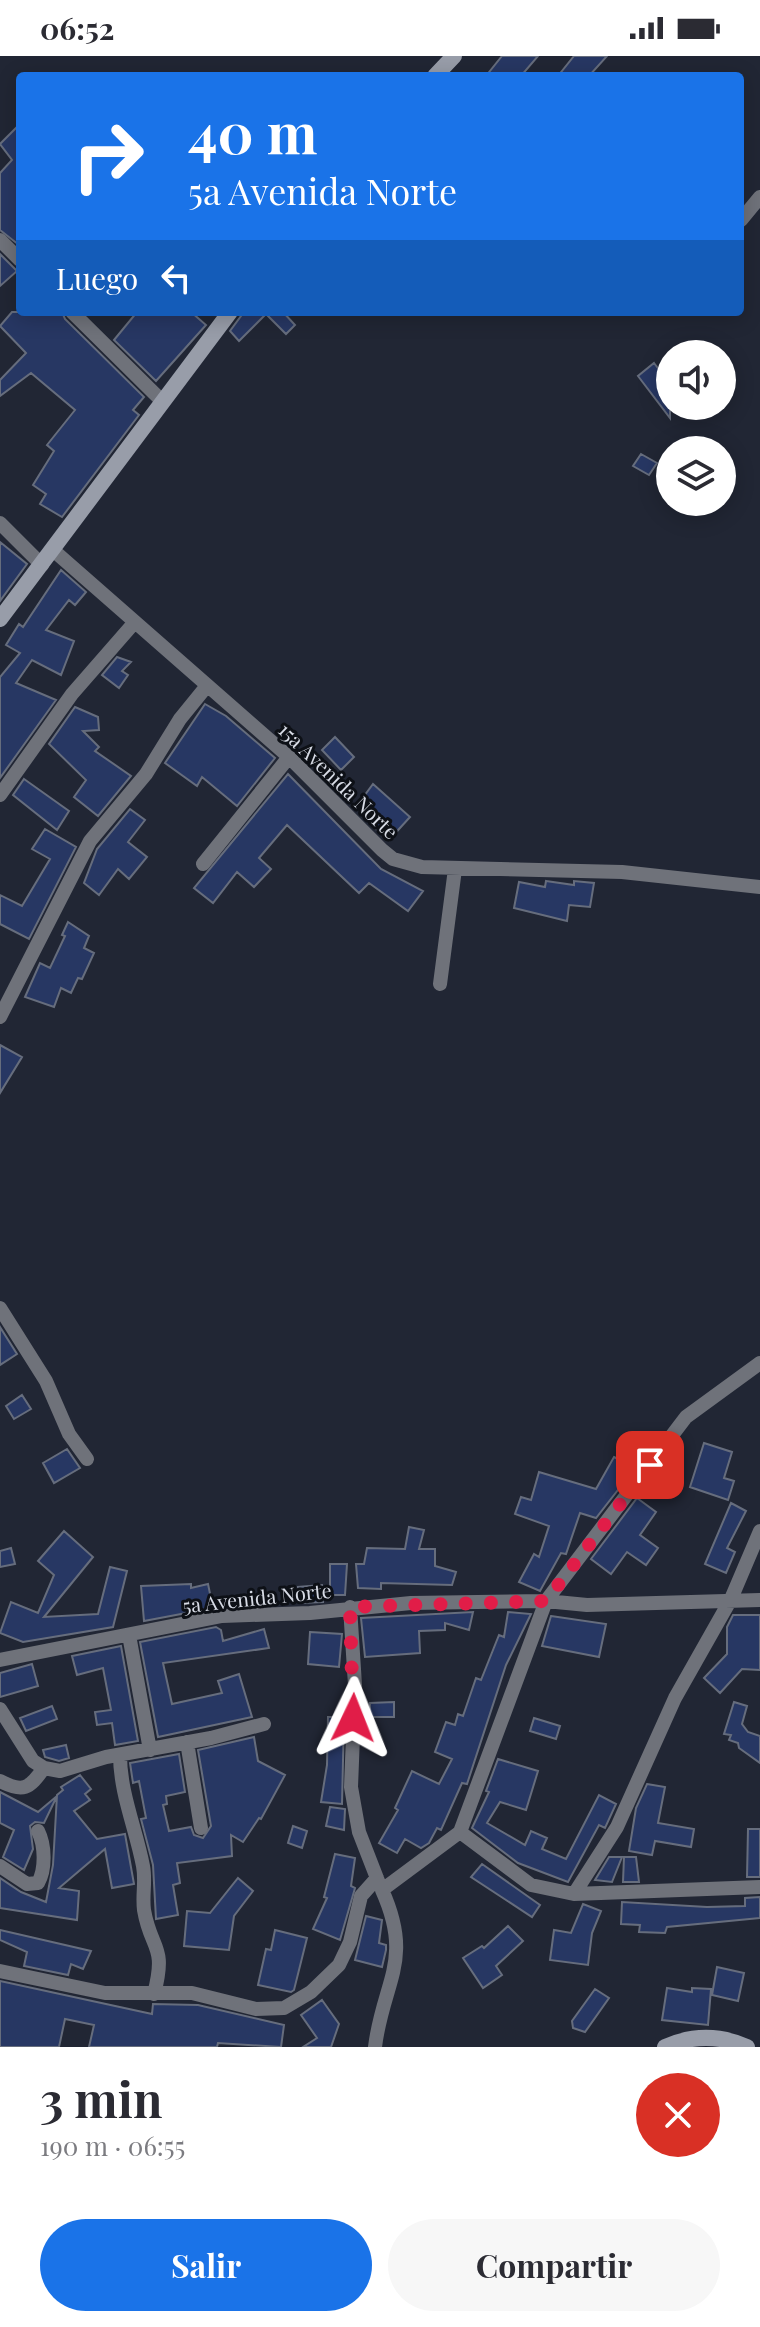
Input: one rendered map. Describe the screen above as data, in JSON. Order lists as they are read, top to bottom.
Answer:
{
  "streets": {
    "street": ["15a Avenida Norte", "5a Avenida Norte"]
  },
  "page": {
    "status": "06:52",
    "turn": ["40 m", "5a Avenida Norte"],
    "then": "Luego",
    "heading": ["3 min", "190 m · 06:55"],
    "buttons": ["Salir", "Compartir"]
  }
}
